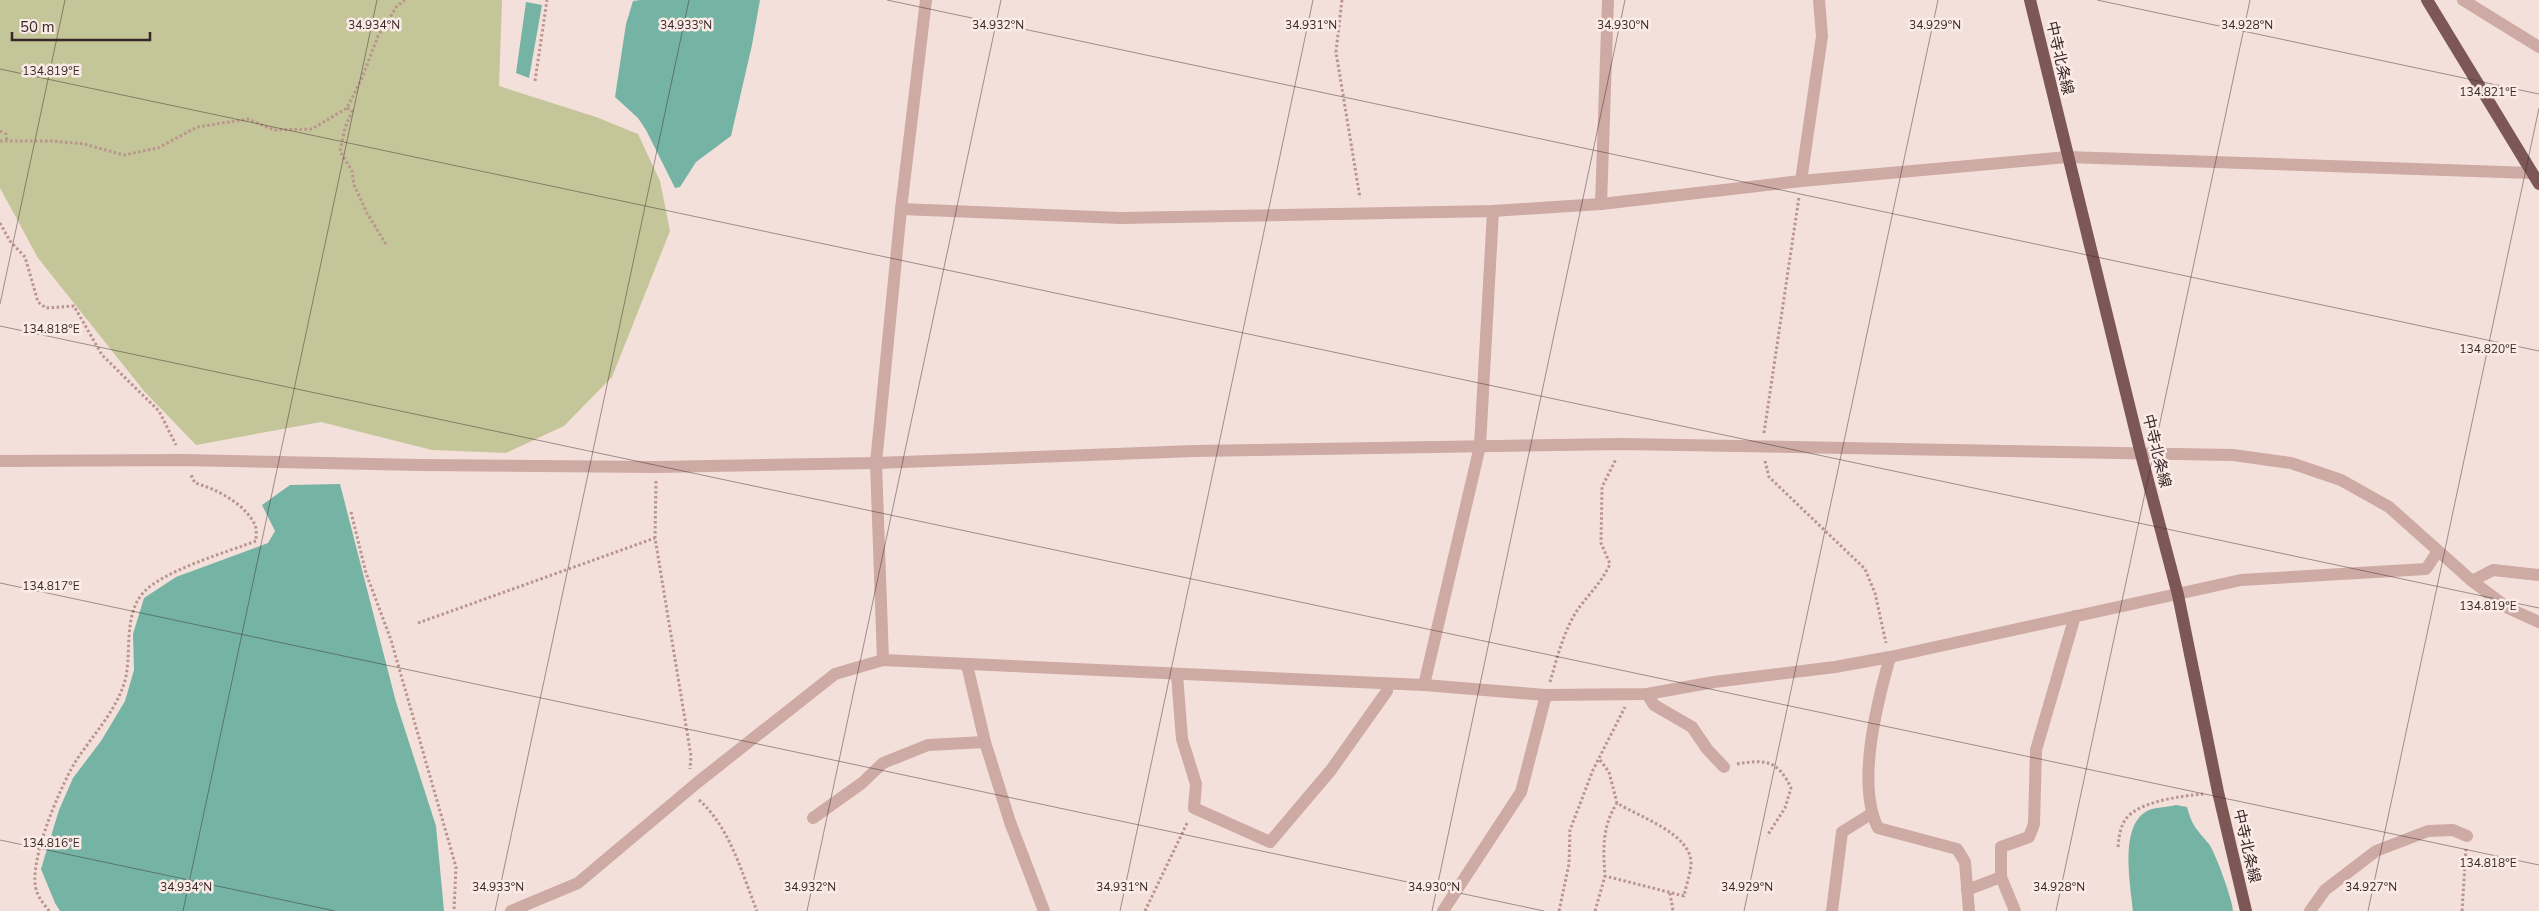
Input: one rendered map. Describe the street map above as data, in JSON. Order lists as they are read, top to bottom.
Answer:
{
  "streets": {
    "main road": ["中寺北条線"]
  },
  "scale_bar": "50 m",
  "coordinates": [
    "34.934°N",
    "34.933°N",
    "34.932°N",
    "34.931°N",
    "34.930°N",
    "34.929°N",
    "34.928°N",
    "134.819°E",
    "134.821°E",
    "134.818°E",
    "134.820°E",
    "134.817°E",
    "134.816°E",
    "34.927°N"
  ]
}
